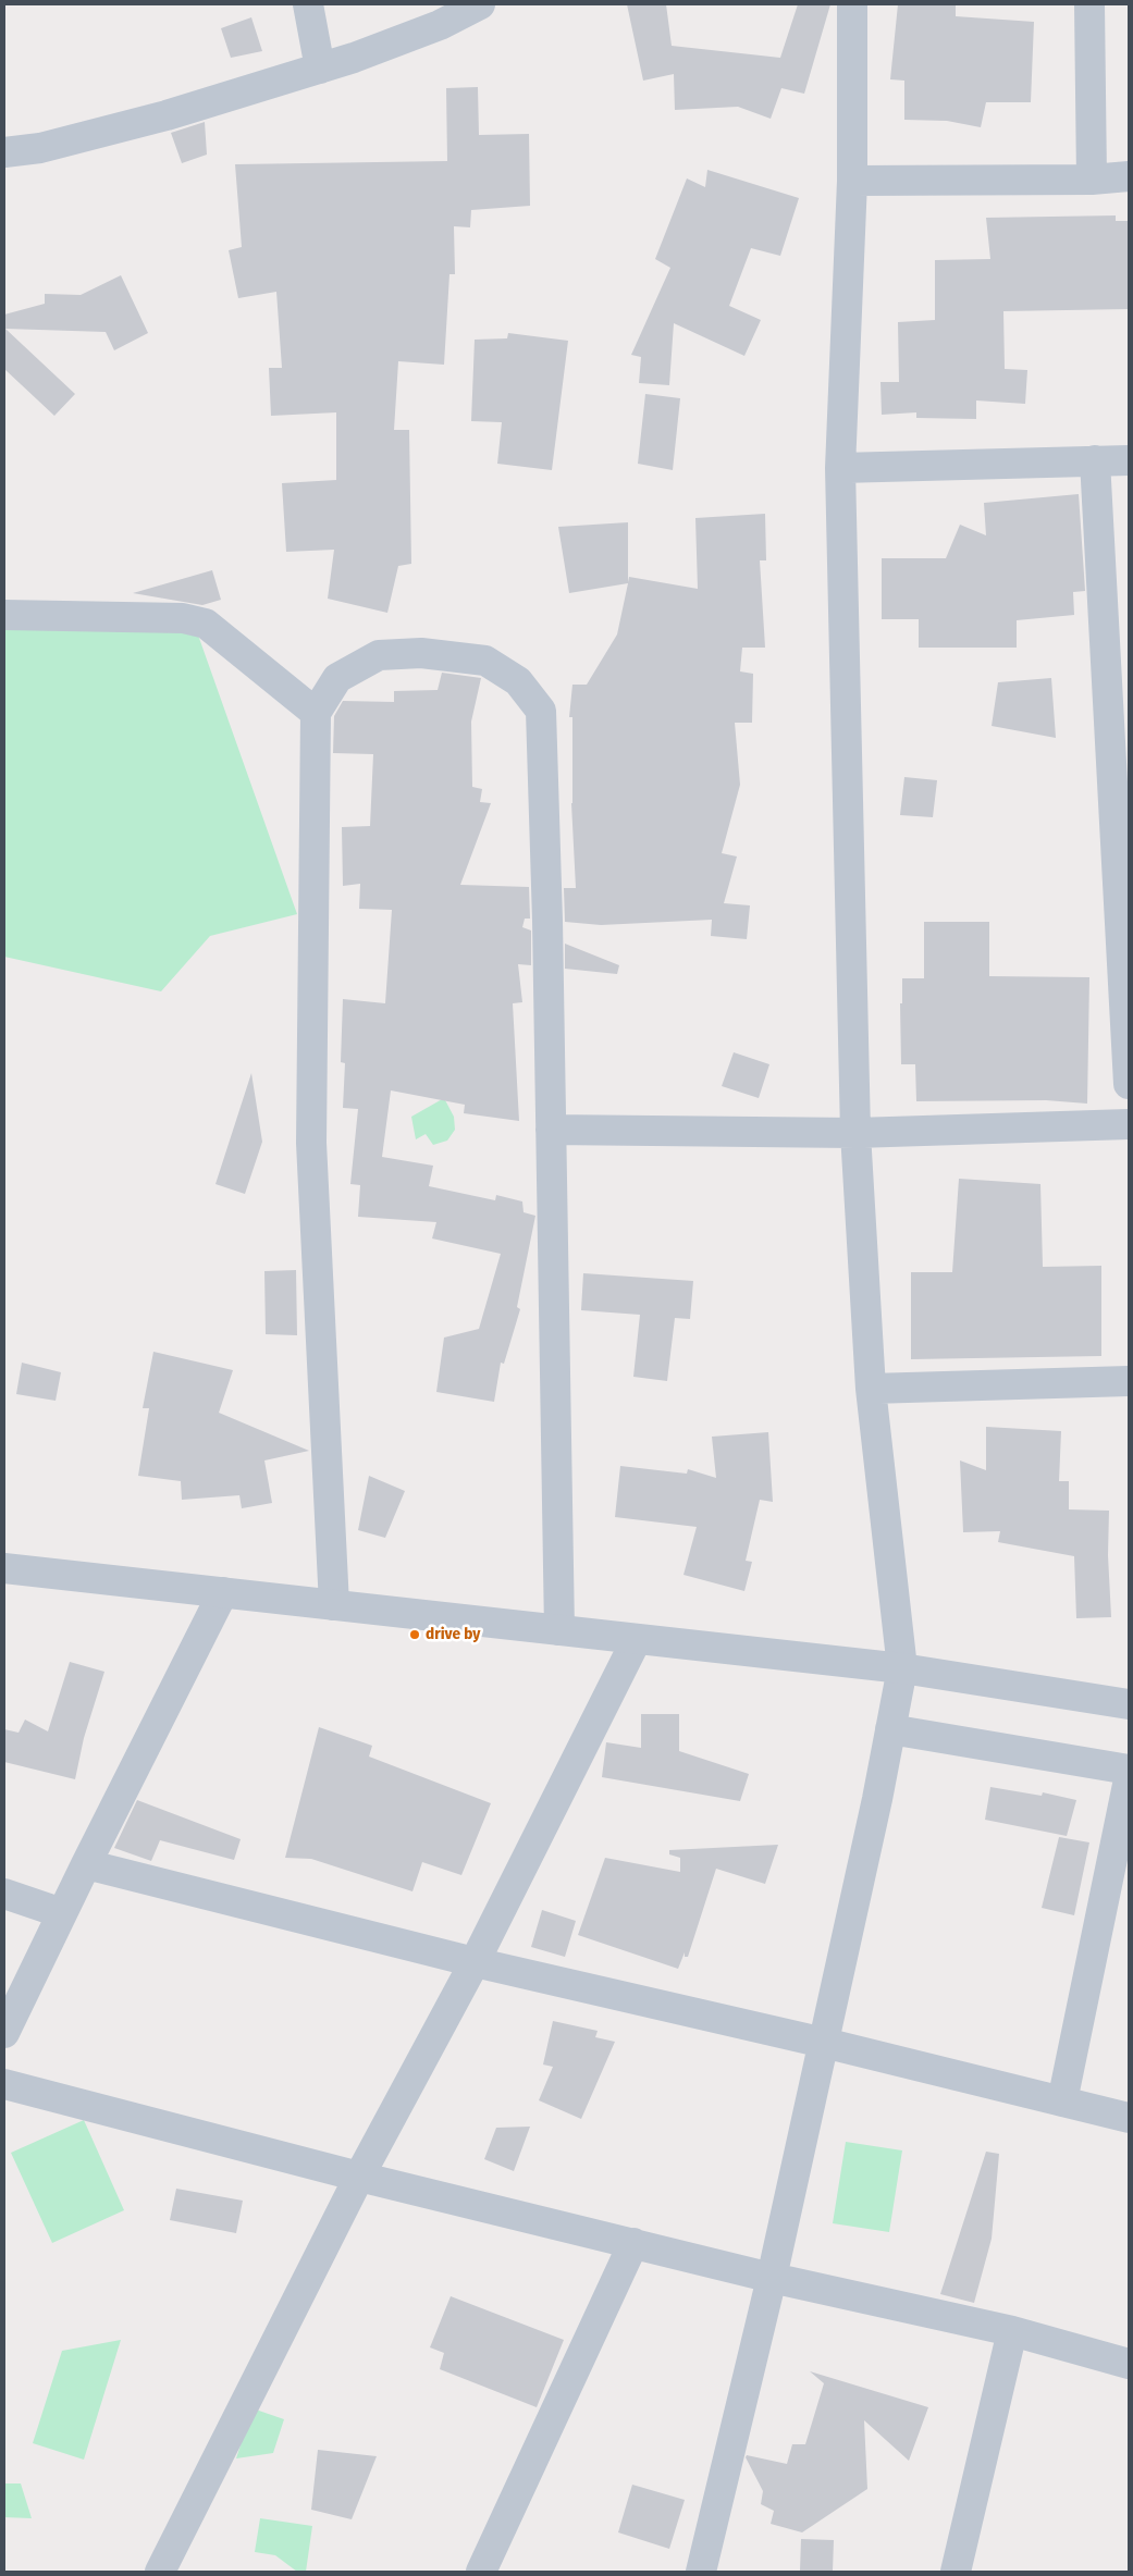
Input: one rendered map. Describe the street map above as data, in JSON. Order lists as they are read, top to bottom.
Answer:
{
  "places": ["drive by"]
}
